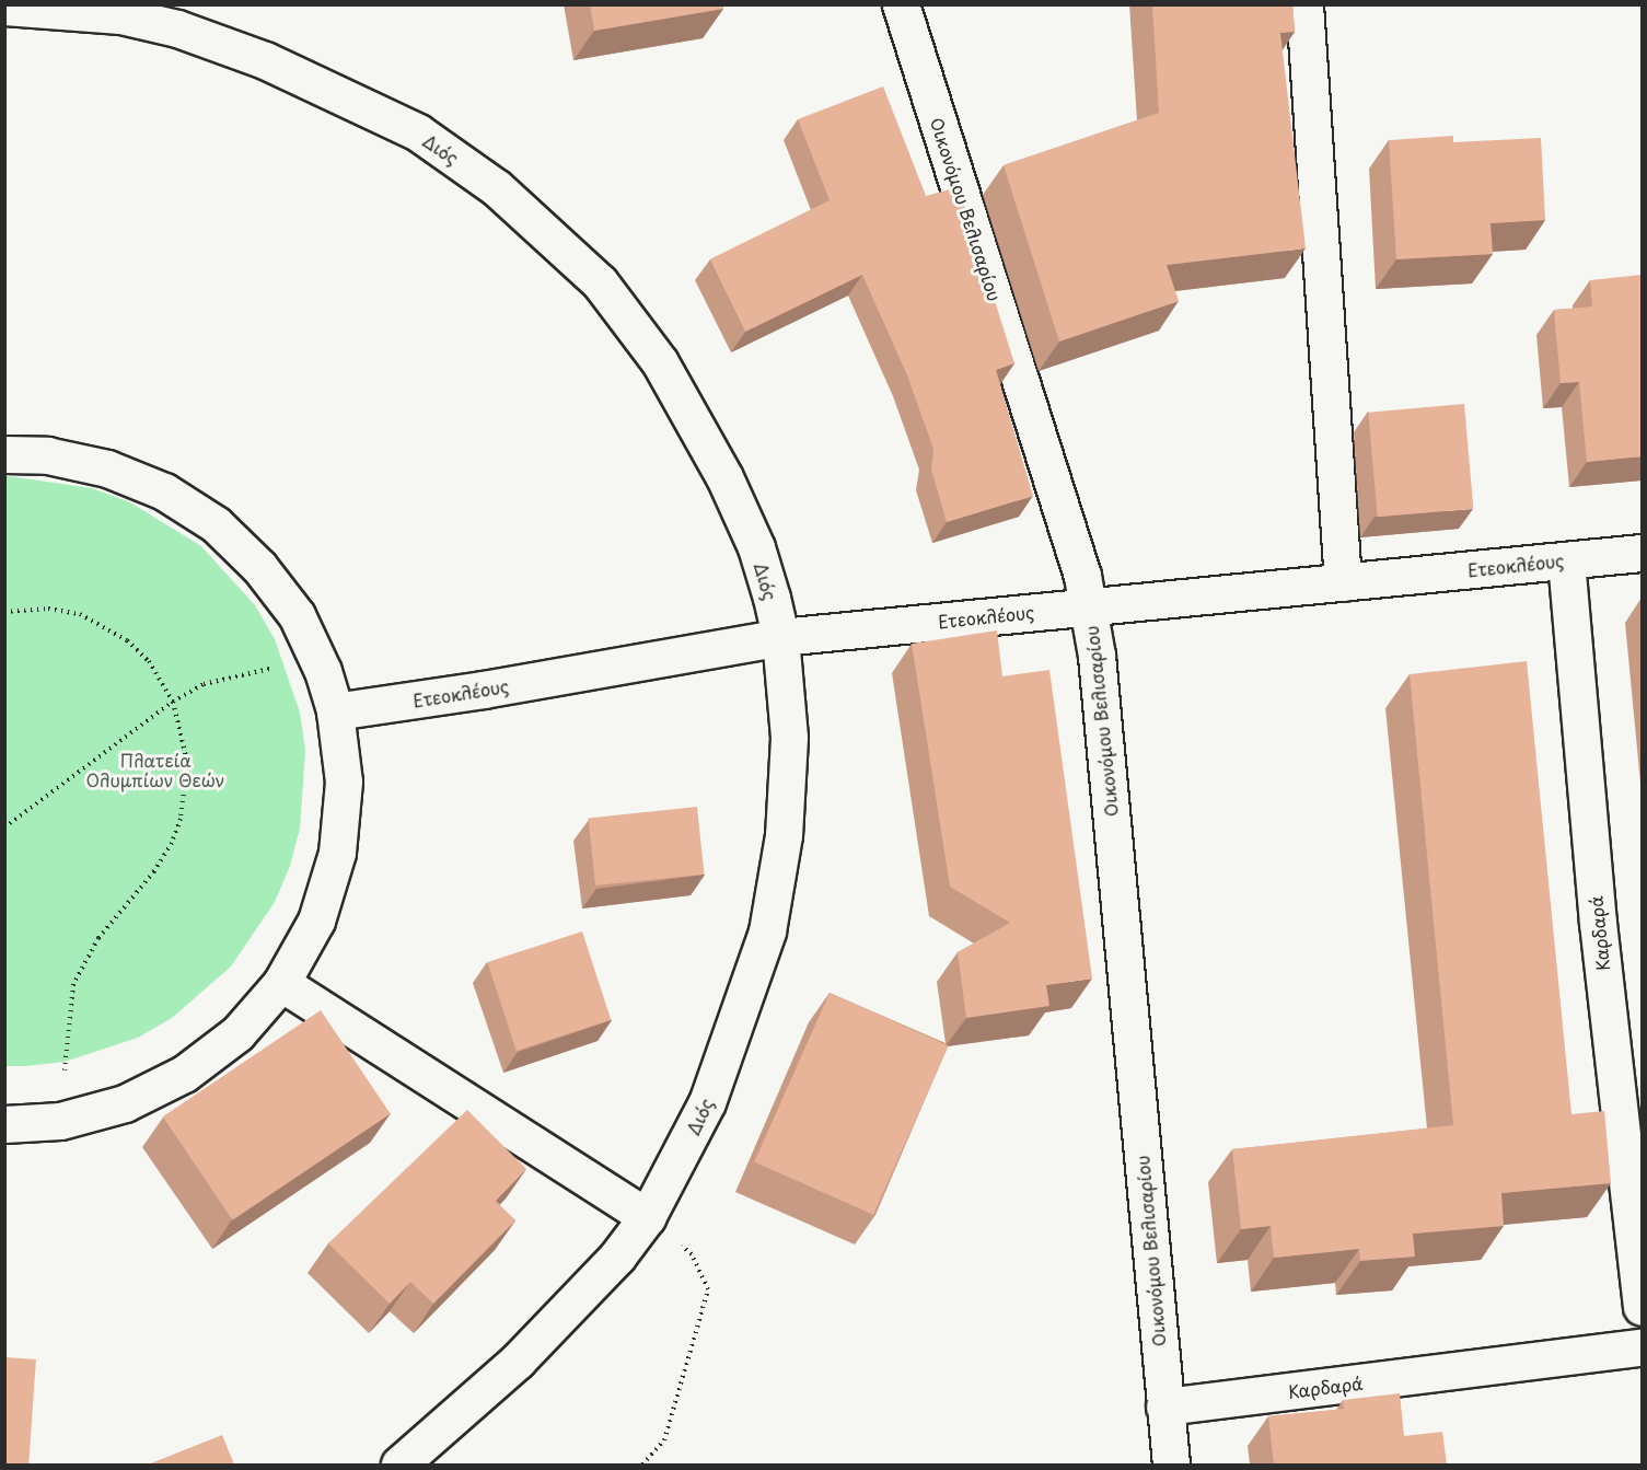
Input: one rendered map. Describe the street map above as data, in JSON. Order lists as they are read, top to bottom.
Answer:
{
  "streets": {
    "street": [
      "Διός",
      "Οικονόμου Βελισαρίου",
      "Ετεοκλέους",
      "Καρδαρά"
    ]
  },
  "crossings": [
    ["Διός", "Ετεοκλέους"],
    ["Οικονόμου Βελισαρίου", "Ετεοκλέους"],
    ["Οικονόμου Βελισαρίου", "Καρδαρά"],
    ["Ετεοκλέους", "Καρδαρά"]
  ],
  "parks": ["Πλατεία Ολυμπίων Θεών"]
}
